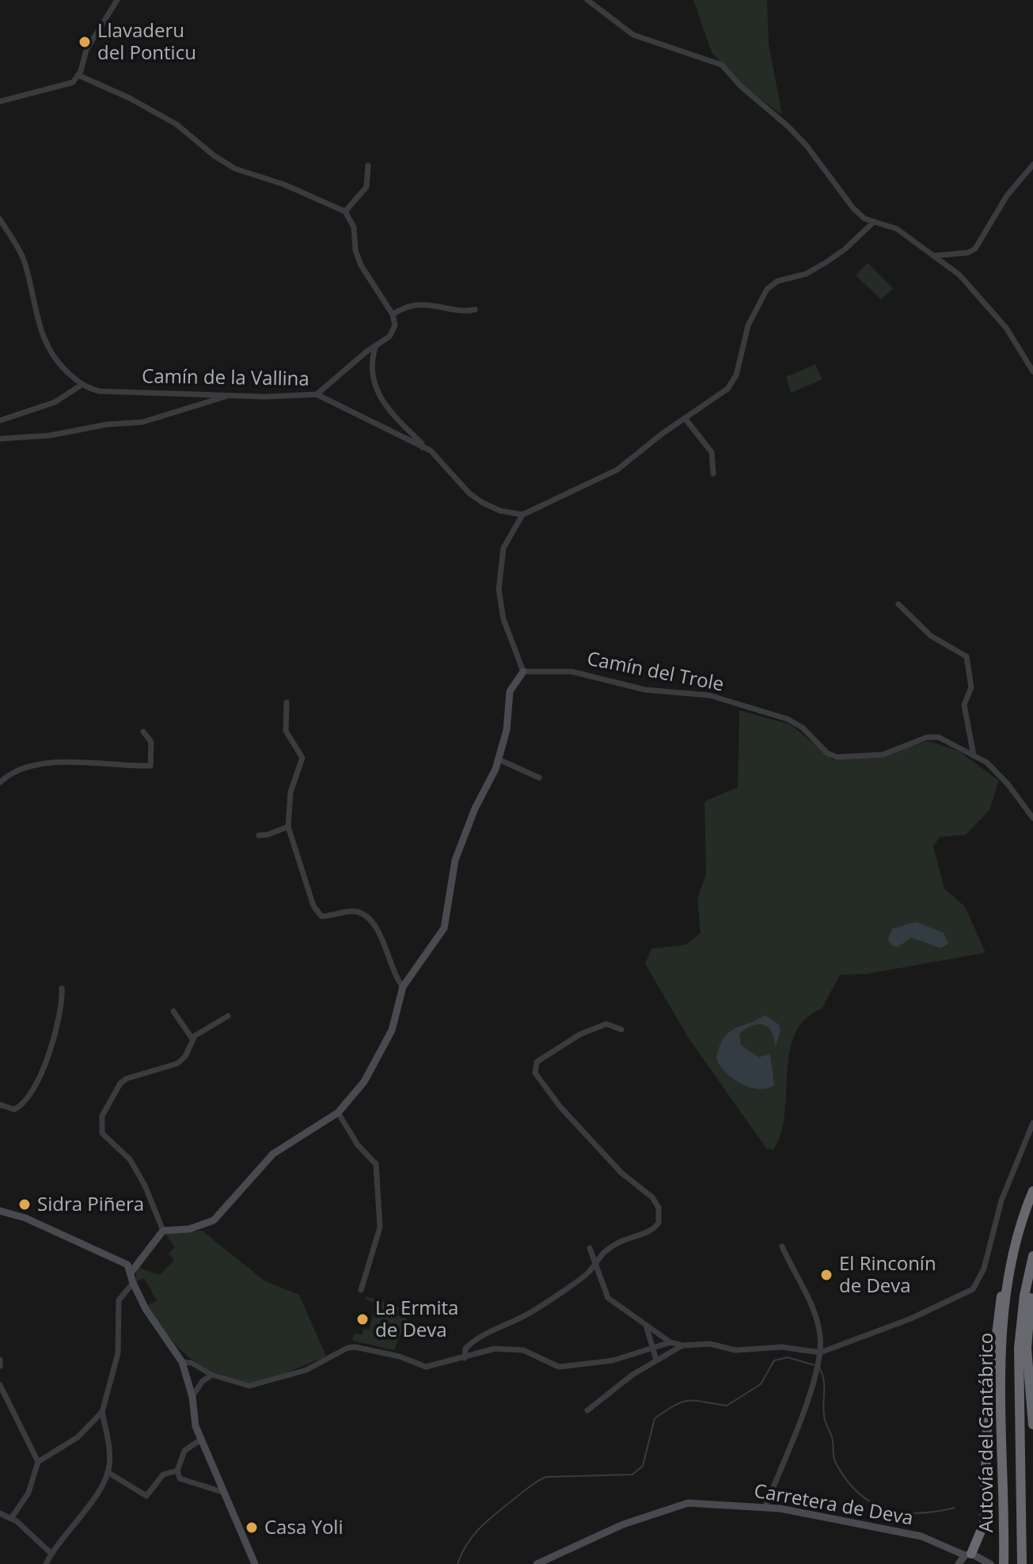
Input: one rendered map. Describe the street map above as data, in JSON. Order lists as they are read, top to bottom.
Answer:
{
  "streets": {
    "highway": ["Autovía del Cantábrico"],
    "street": ["Camín de la Vallina", "Camín del Trole", "Carretera de Deva"]
  },
  "places": [
    "Llavaderu del Ponticu",
    "Sidra Piñera",
    "El Rinconín de Deva",
    "La Ermita de Deva",
    "Casa Yoli"
  ]
}
